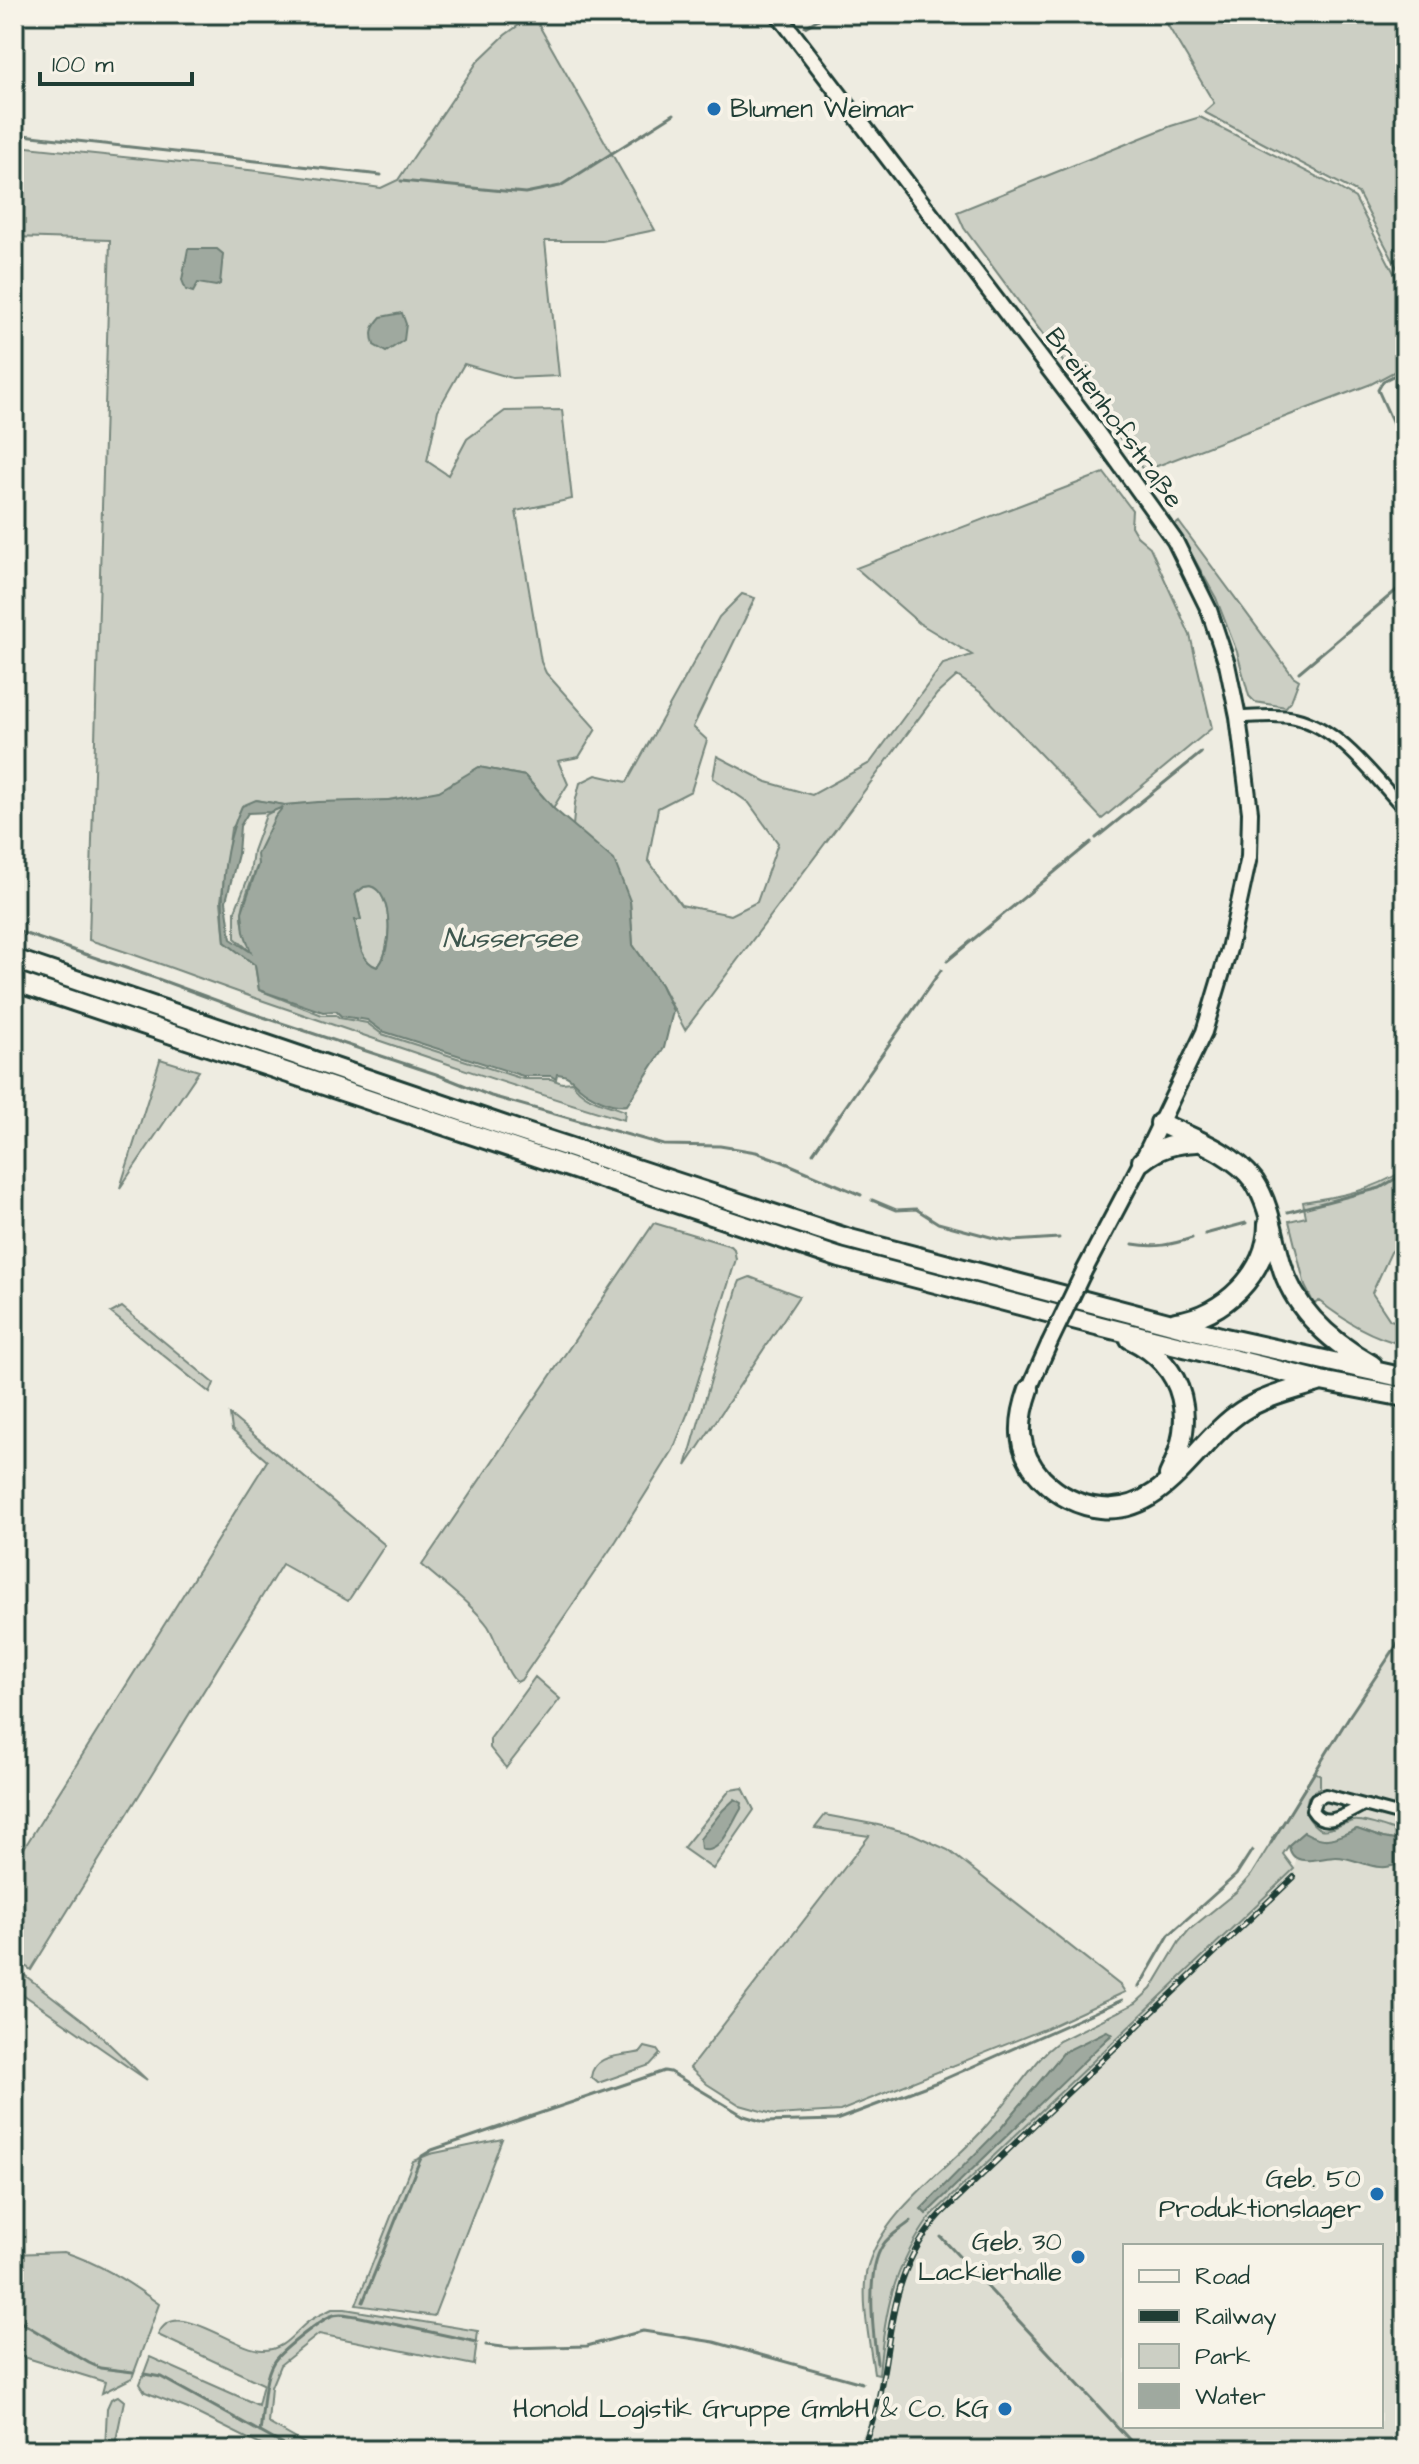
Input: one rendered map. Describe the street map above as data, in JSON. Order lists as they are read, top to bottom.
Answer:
{
  "streets": {
    "main road": ["Breitenhofstraße"]
  },
  "water": ["Nussersee"],
  "places": [
    "Blumen Weimar",
    "Geb. 50 Produktionslager",
    "Geb. 30 Lackierhalle",
    "Honold Logistik Gruppe GmbH & Co. KG"
  ],
  "legend": [
    "Road",
    "Railway",
    "Park",
    "Water"
  ],
  "scale_bar": "100 m"
}
